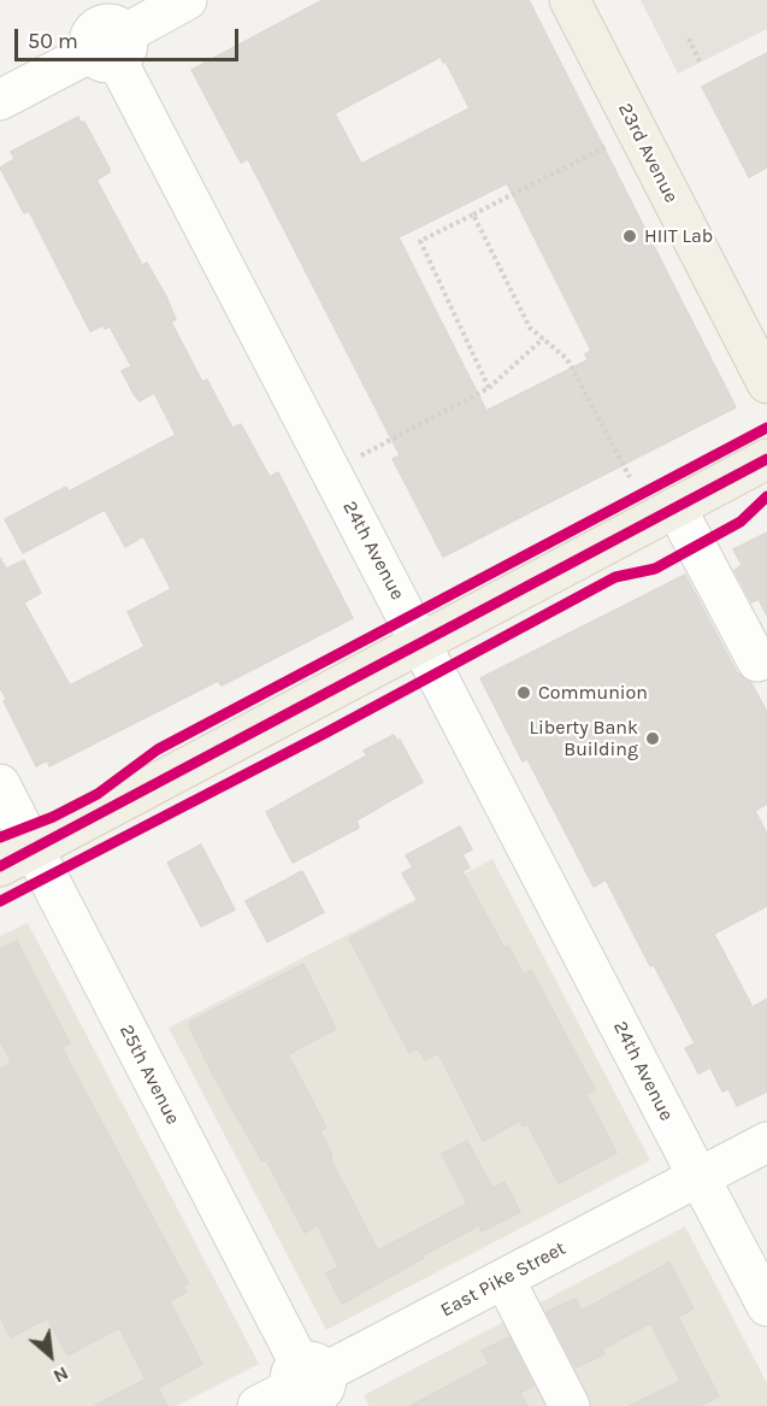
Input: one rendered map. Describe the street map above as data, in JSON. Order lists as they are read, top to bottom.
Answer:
{
  "streets": {
    "main road": ["23rd Avenue"],
    "street": ["24th Avenue", "25th Avenue", "East Pike Street"]
  },
  "crossings": [
    ["24th Avenue", "East Pike Street"],
    ["25th Avenue", "East Pike Street"]
  ],
  "places": ["HIIT Lab", "Communion", "Liberty Bank Building"],
  "scale_bar": "50 m",
  "north": "bottom right"
}
